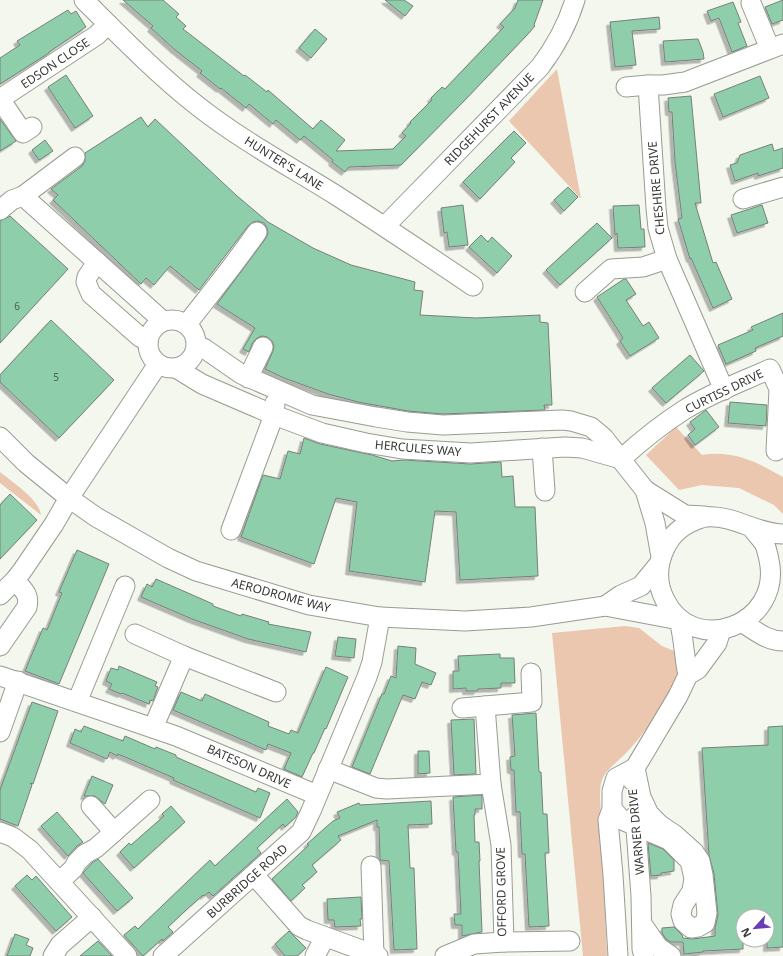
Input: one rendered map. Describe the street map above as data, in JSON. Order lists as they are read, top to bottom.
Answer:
{
  "streets": {
    "street": [
      "EDSON CLOSE",
      "RIDGEHURST AVENUE",
      "HUNTER'S LANE",
      "CHESHIRE DRIVE",
      "CURTISS DRIVE",
      "HERCULES WAY",
      "AERODROME WAY",
      "BATESON DRIVE",
      "WARNER DRIVE",
      "BURBRIDGE ROAD",
      "OFFORD GROVE"
    ]
  },
  "crossings": [
    ["EDSON CLOSE", "HUNTER'S LANE"],
    ["RIDGEHURST AVENUE", "HUNTER'S LANE"],
    ["CHESHIRE DRIVE", "CURTISS DRIVE"],
    ["CURTISS DRIVE", "HERCULES WAY"],
    ["AERODROME WAY", "WARNER DRIVE"],
    ["BATESON DRIVE", "BURBRIDGE ROAD"]
  ],
  "house_numbers": ["6", "5"],
  "north": "bottom left"
}
